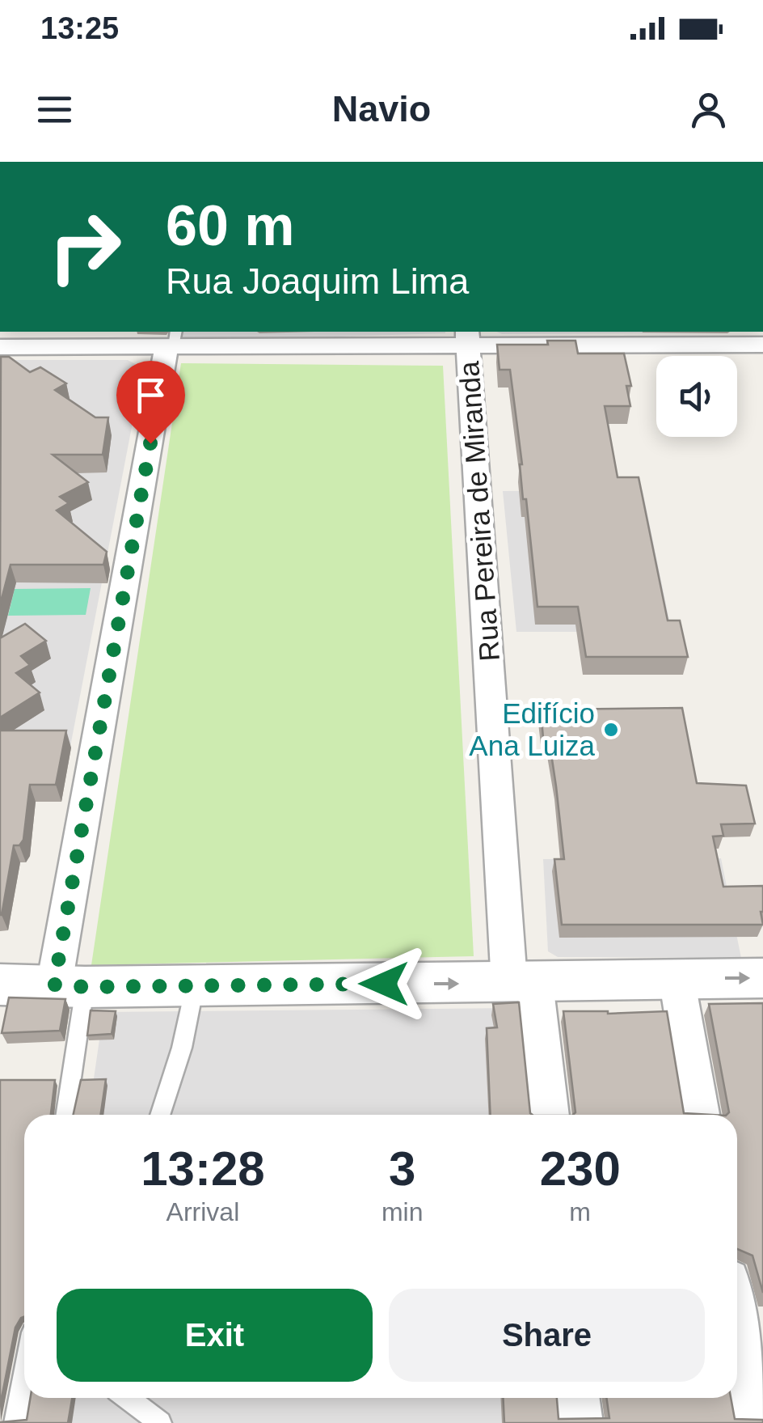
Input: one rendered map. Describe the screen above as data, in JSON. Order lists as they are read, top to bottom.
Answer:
{
  "streets": {
    "street": ["Rua Pereira de Miranda"]
  },
  "places": ["Edifício Ana Luiza"],
  "page": {
    "status": "13:25",
    "header": "Navio",
    "turn": ["60 m", "Rua Joaquim Lima"],
    "eta": [
      "13:28",
      "Arrival",
      "3",
      "min",
      "230",
      "m"
    ],
    "buttons": ["Exit", "Share"]
  }
}
